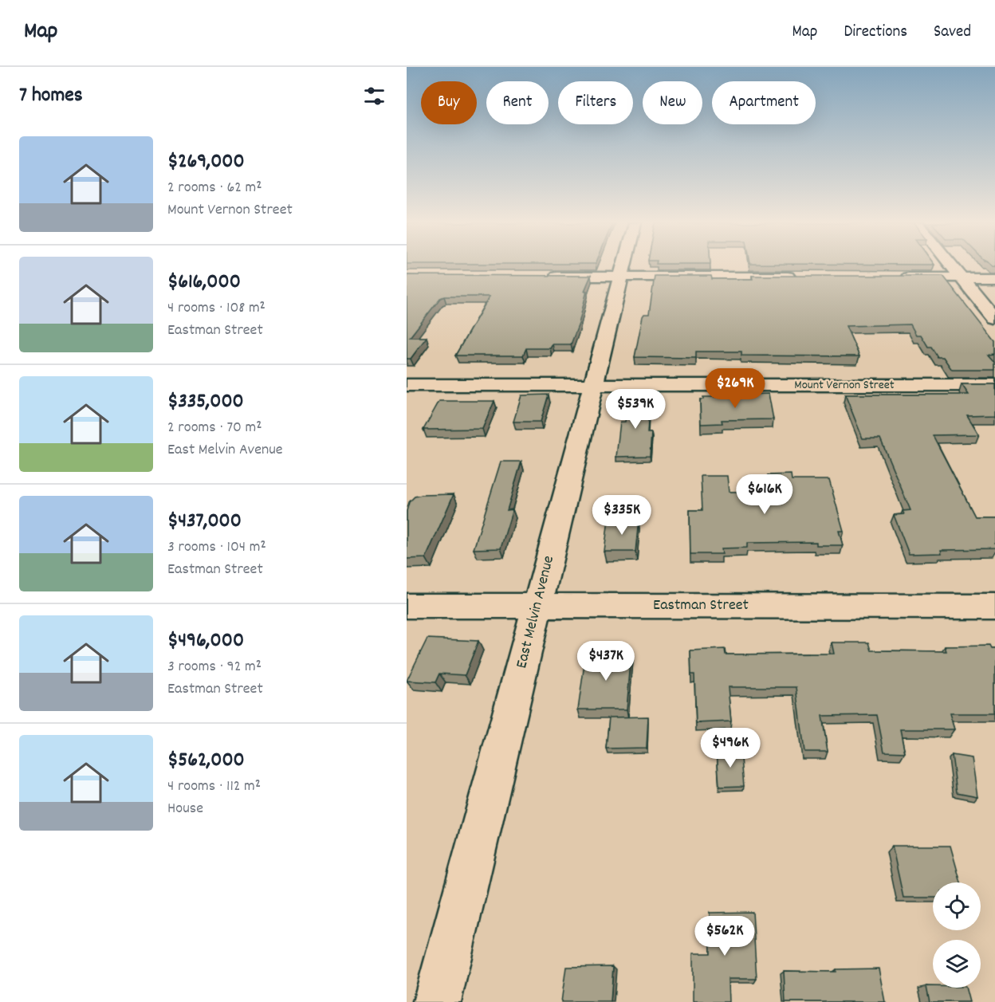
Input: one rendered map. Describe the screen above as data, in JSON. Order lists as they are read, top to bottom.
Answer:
{
  "streets": {
    "street": ["Mount Vernon Street", "Eastman Street", "East Melvin Avenue"]
  },
  "crossings": [
    ["Mount Vernon Street", "East Melvin Avenue"],
    ["Eastman Street", "East Melvin Avenue"]
  ],
  "page": {
    "header": "Map",
    "nav": ["Map", "Directions", "Saved"],
    "heading": "7 homes",
    "chip": [
      "Buy",
      "Rent",
      "Filters",
      "New",
      "Apartment"
    ],
    "list": [
      {
        "name": "$269,000",
        "note": "2 rooms · 62 m² · Mount Vernon Street"
      },
      {
        "name": "$616,000",
        "note": "4 rooms · 108 m² · Eastman Street"
      },
      {
        "name": "$335,000",
        "note": "2 rooms · 70 m² · East Melvin Avenue"
      },
      {
        "name": "$437,000",
        "note": "3 rooms · 104 m² · Eastman Street"
      },
      {
        "name": "$496,000",
        "note": "3 rooms · 92 m² · Eastman Street"
      },
      {
        "name": "$562,000",
        "note": "4 rooms · 112 m² · House"
      }
    ],
    "price": [
      "$269K",
      "$539K",
      "$616K",
      "$335K",
      "$437K",
      "$496K",
      "$562K"
    ]
  }
}
